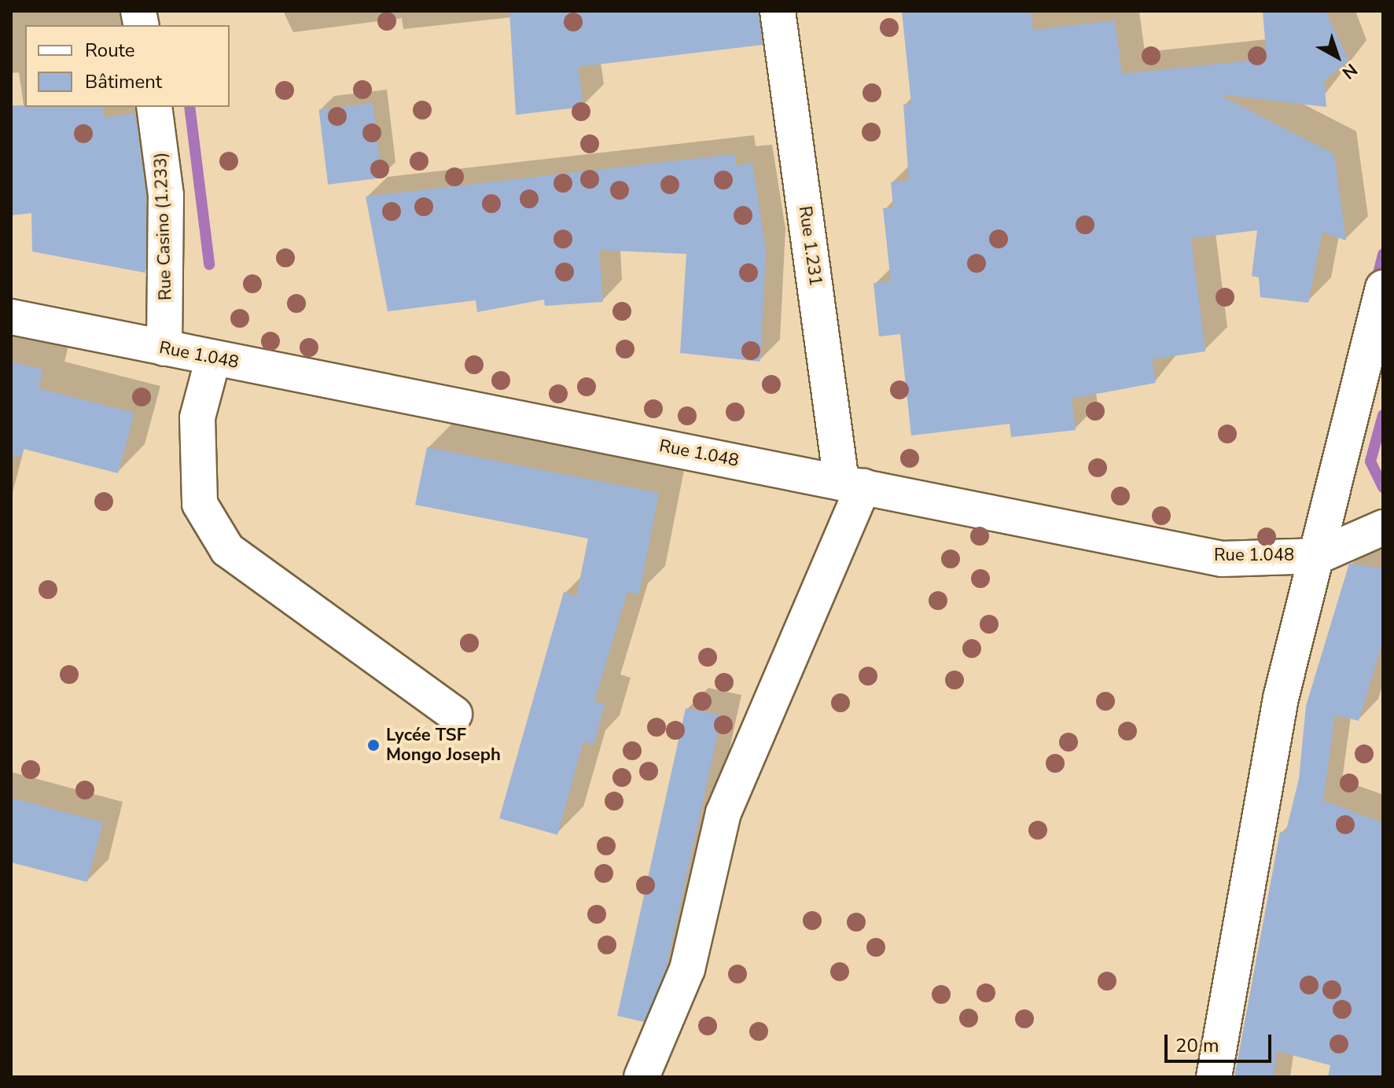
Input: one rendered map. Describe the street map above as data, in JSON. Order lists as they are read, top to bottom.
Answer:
{
  "streets": {
    "street": ["Rue Casino (1.233)", "Rue 1.231", "Rue 1.048"]
  },
  "crossings": [
    ["Rue Casino (1.233)", "Rue 1.048"],
    ["Rue 1.231", "Rue 1.048"]
  ],
  "places": ["Lycée TSF Mongo Joseph"],
  "legend": ["Route", "Bâtiment"],
  "scale_bar": "20 m",
  "north": "bottom right"
}
